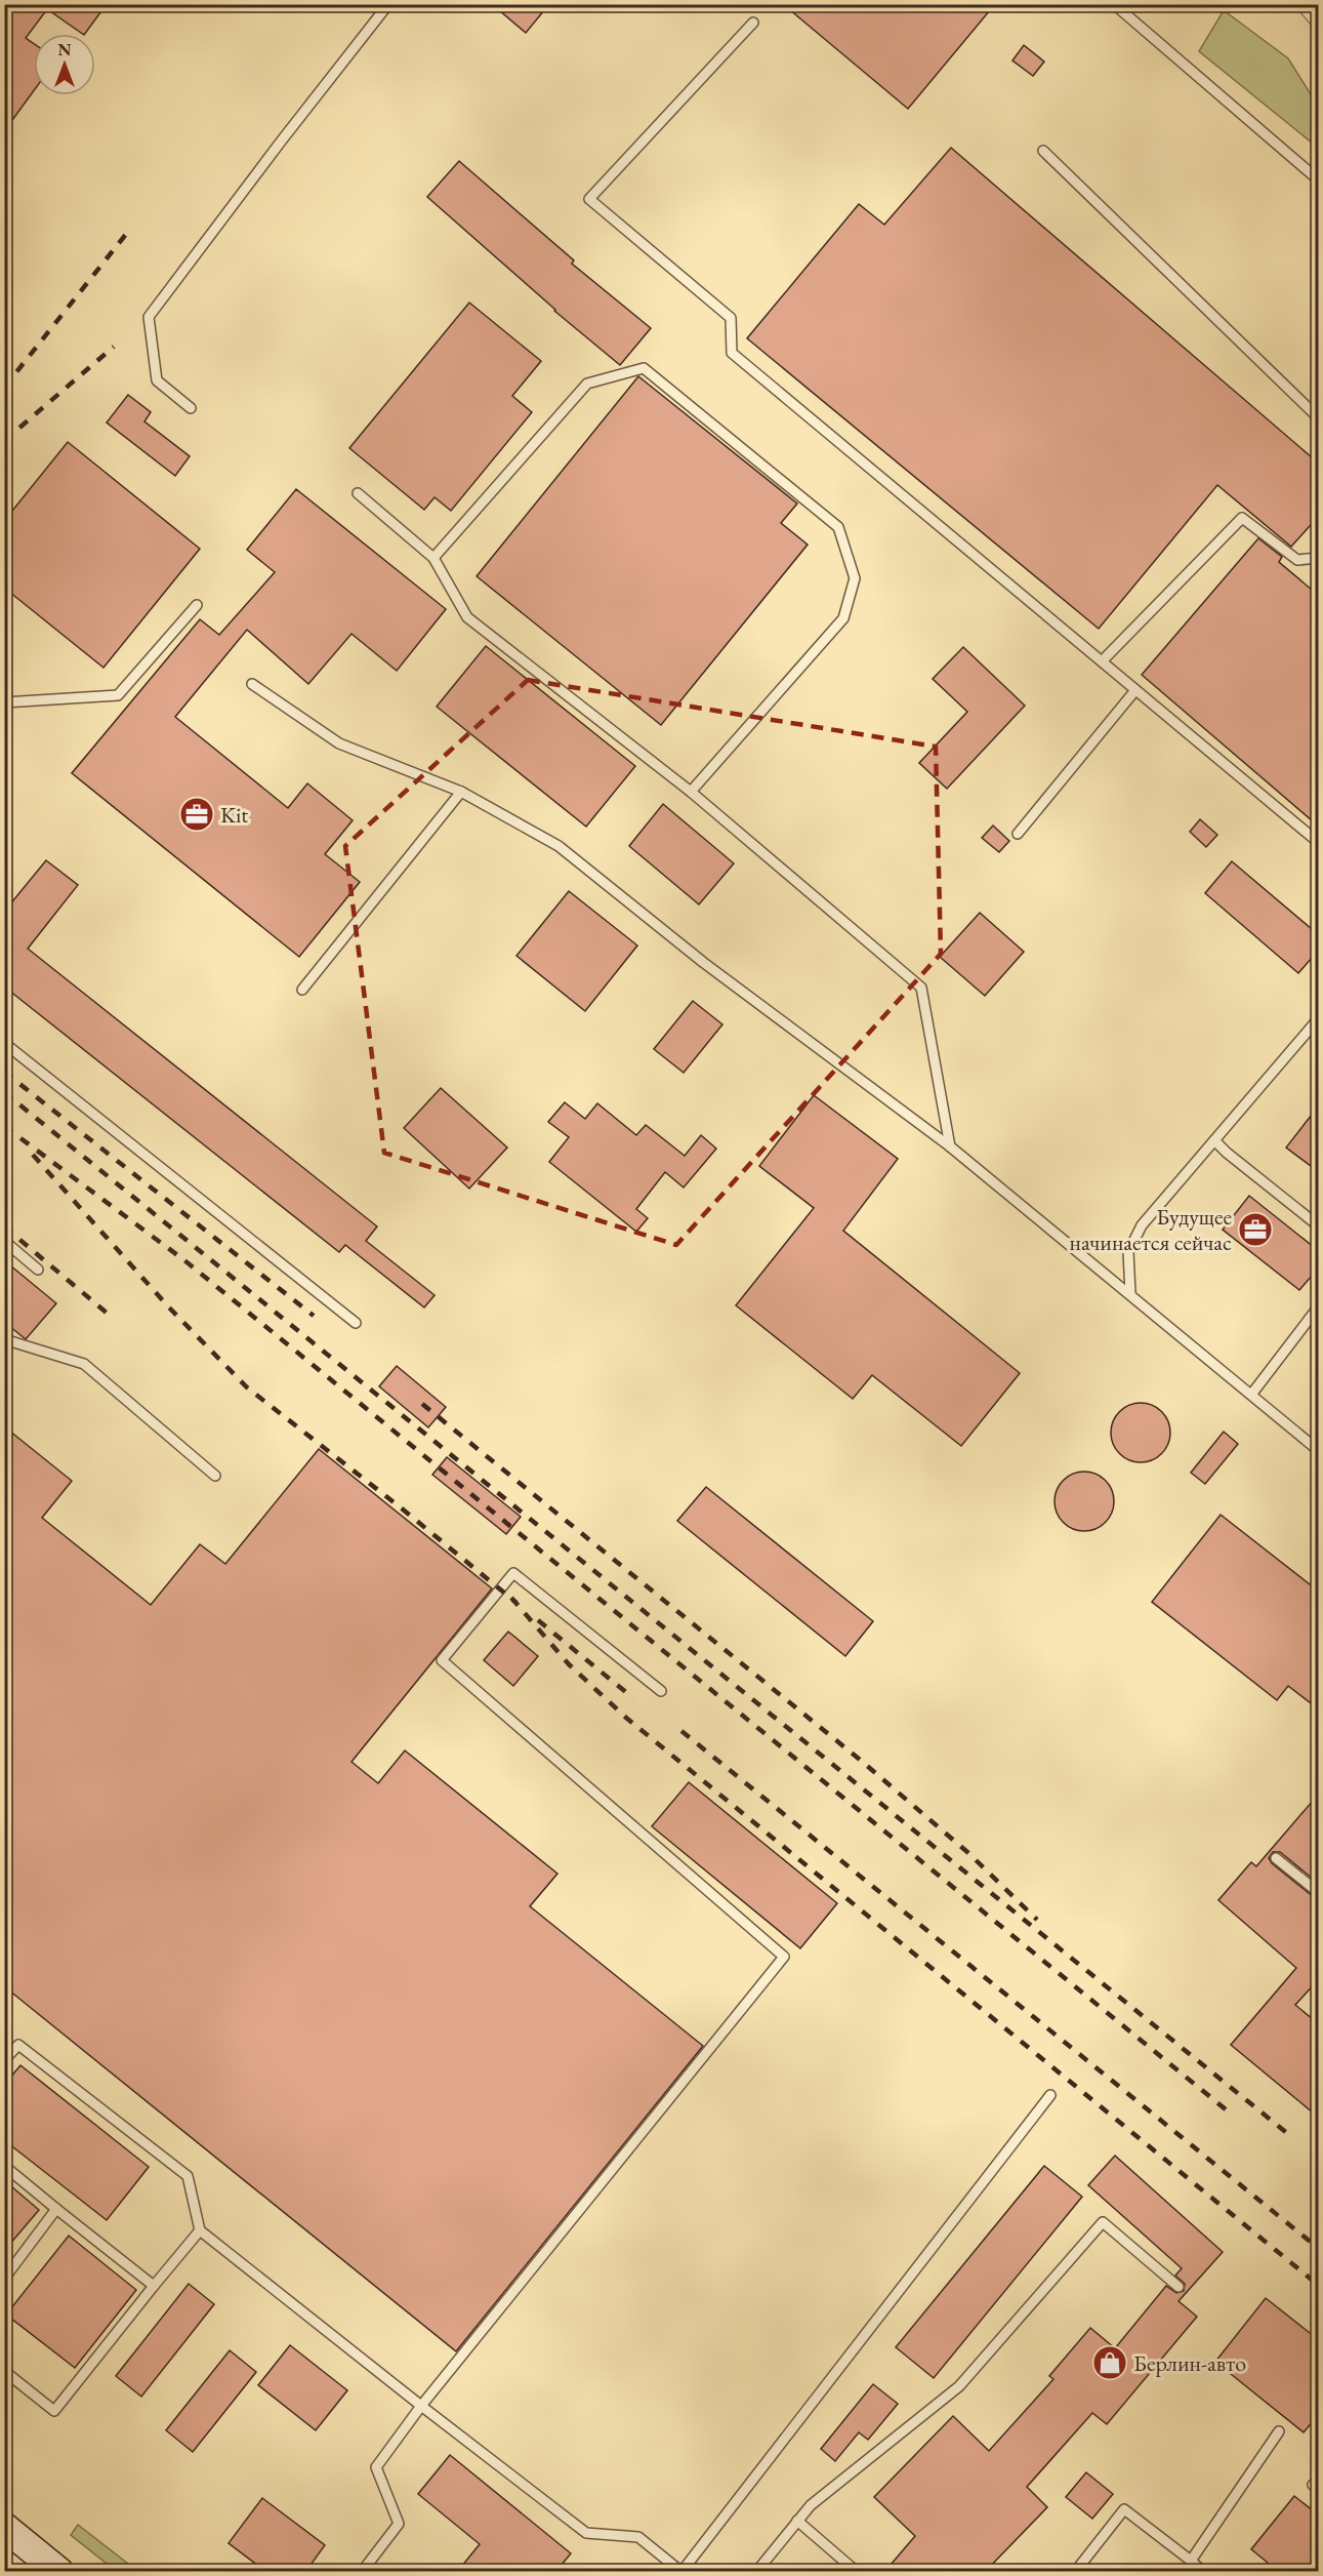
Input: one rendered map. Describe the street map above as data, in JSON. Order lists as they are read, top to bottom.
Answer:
{
  "places": {
    "office": ["Kit", "Будущее начинается сейчас"],
    "shop": ["Берлин-авто"]
  },
  "north": "top"
}
